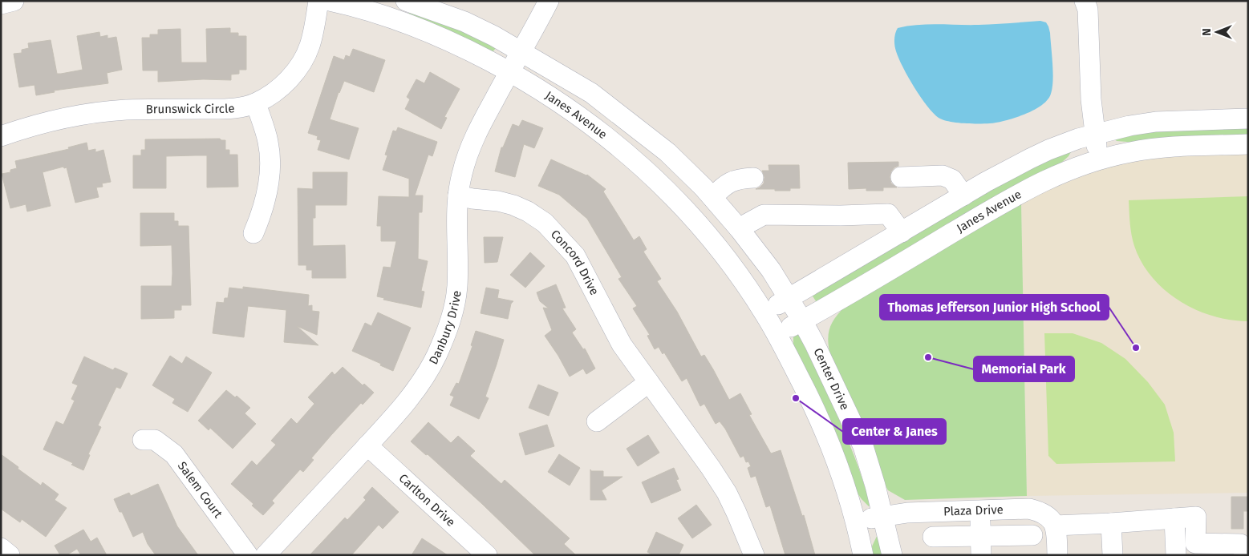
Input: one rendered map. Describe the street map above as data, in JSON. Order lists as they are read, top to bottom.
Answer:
{
  "streets": {
    "street": [
      "Brunswick Circle",
      "Janes Avenue",
      "Concord Drive",
      "Danbury Drive",
      "Center Drive",
      "Salem Court",
      "Carlton Drive",
      "Plaza Drive"
    ]
  },
  "crossings": [
    ["Janes Avenue", "Danbury Drive"],
    ["Janes Avenue", "Center Drive"],
    ["Concord Drive", "Danbury Drive"],
    ["Danbury Drive", "Carlton Drive"],
    ["Center Drive", "Plaza Drive"]
  ],
  "places": ["Thomas Jefferson Junior High School", "Memorial Park", "Center & Janes"],
  "north": "left"
}
